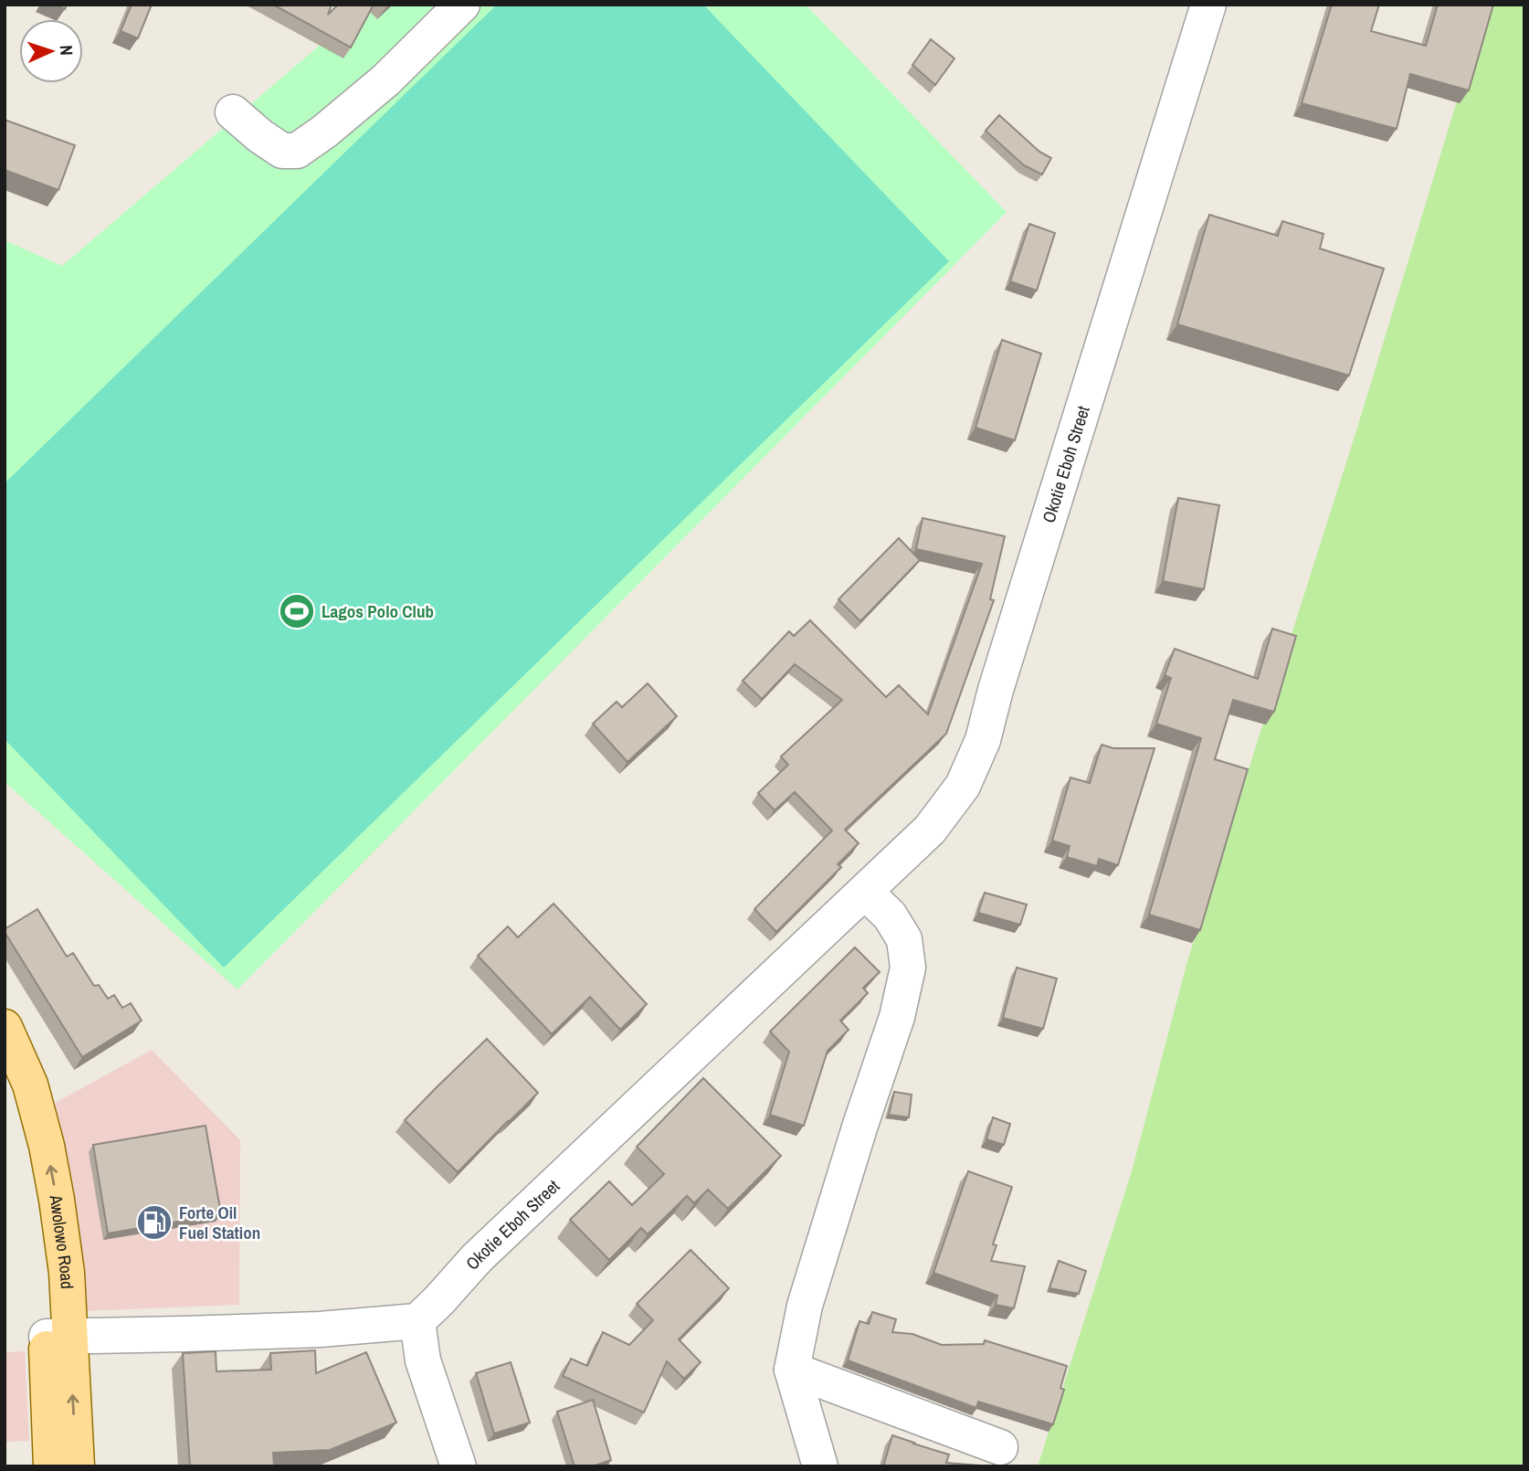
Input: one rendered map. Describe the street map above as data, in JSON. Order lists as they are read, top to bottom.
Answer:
{
  "streets": {
    "main road": ["Awolowo Road"],
    "street": ["Okotie Eboh Street"]
  },
  "places": {
    "sports": ["Lagos Polo Club"],
    "fuel station": ["Forte Oil Fuel Station"]
  },
  "north": "right"
}
